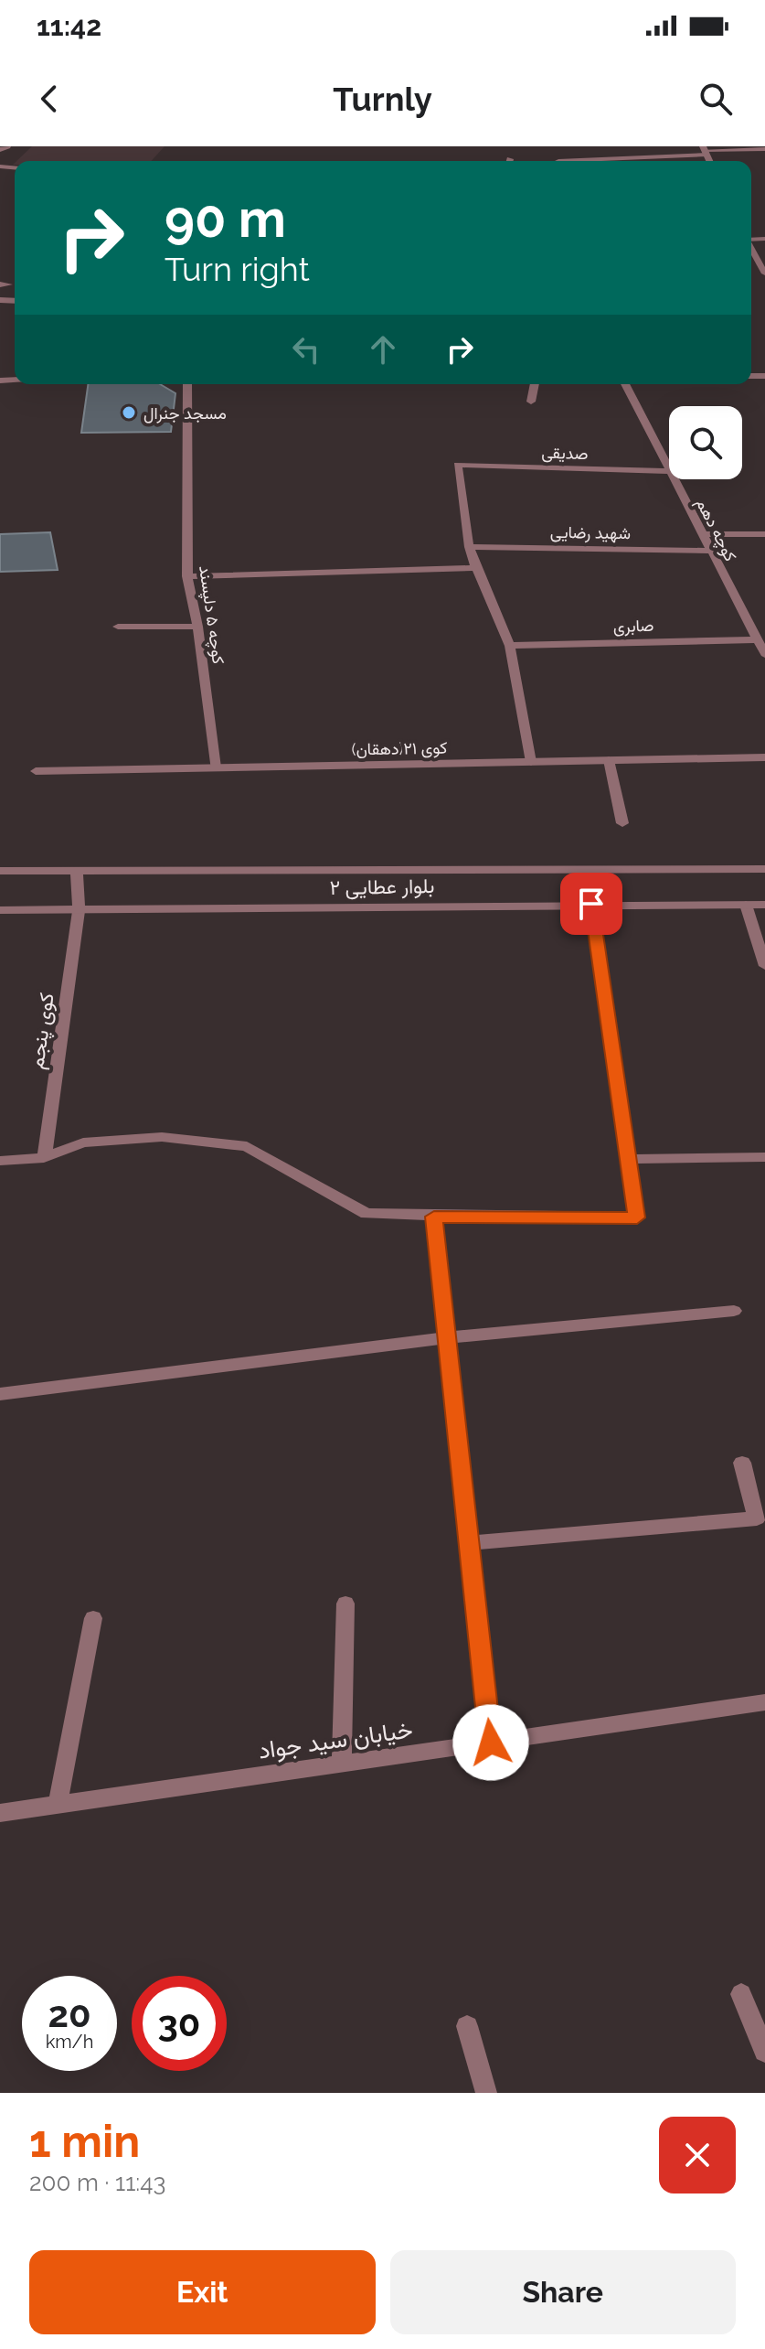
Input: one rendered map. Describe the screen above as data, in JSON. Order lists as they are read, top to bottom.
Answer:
{
  "streets": {
    "street": [
      "صدیقی",
      "کوچه دهم",
      "شهید رضایی",
      "کوچه ۵ دلپسند",
      "صابری",
      "کوی ۲۱(دهقان)",
      "بلوار عطایی ۲",
      "کوی پنجم",
      "خیابان سید جواد"
    ]
  },
  "crossings": [
    ["صدیقی", "شهید رضایی"],
    ["کوچه دهم", "شهید رضایی"],
    ["کوچه دهم", "صابری"],
    ["کوچه ۵ دلپسند", "کوی ۲۱(دهقان)"],
    ["بلوار عطایی ۲", "کوی پنجم"]
  ],
  "places": ["مسجد جنرال"],
  "page": {
    "status": "11:42",
    "header": "Turnly",
    "turn": ["90 m", "Turn right"],
    "speed": "20 km/h",
    "limit": "30",
    "heading": ["1 min", "200 m · 11:43"],
    "buttons": ["Exit", "Share"]
  }
}
